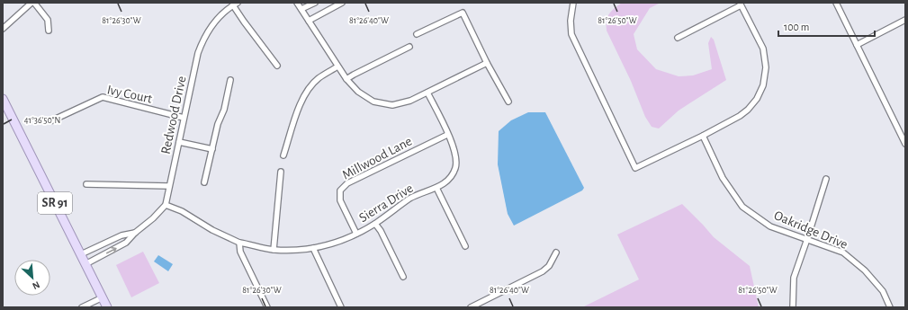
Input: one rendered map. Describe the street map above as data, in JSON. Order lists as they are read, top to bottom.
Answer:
{
  "streets": {
    "main road": ["SR 91"],
    "street": [
      "Ivy Court",
      "Redwood Drive",
      "Millwood Lane",
      "Sierra Drive",
      "Oakridge Drive"
    ]
  },
  "crossings": [
    ["Ivy Court", "Redwood Drive"],
    ["Redwood Drive", "Sierra Drive"],
    ["Millwood Lane", "Sierra Drive"]
  ],
  "scale_bar": "100 m",
  "north": "bottom right",
  "coordinates": [
    "81°26'30\"W",
    "81°26'40\"W",
    "81°26'50\"W",
    "41°36'50\"N"
  ]
}
